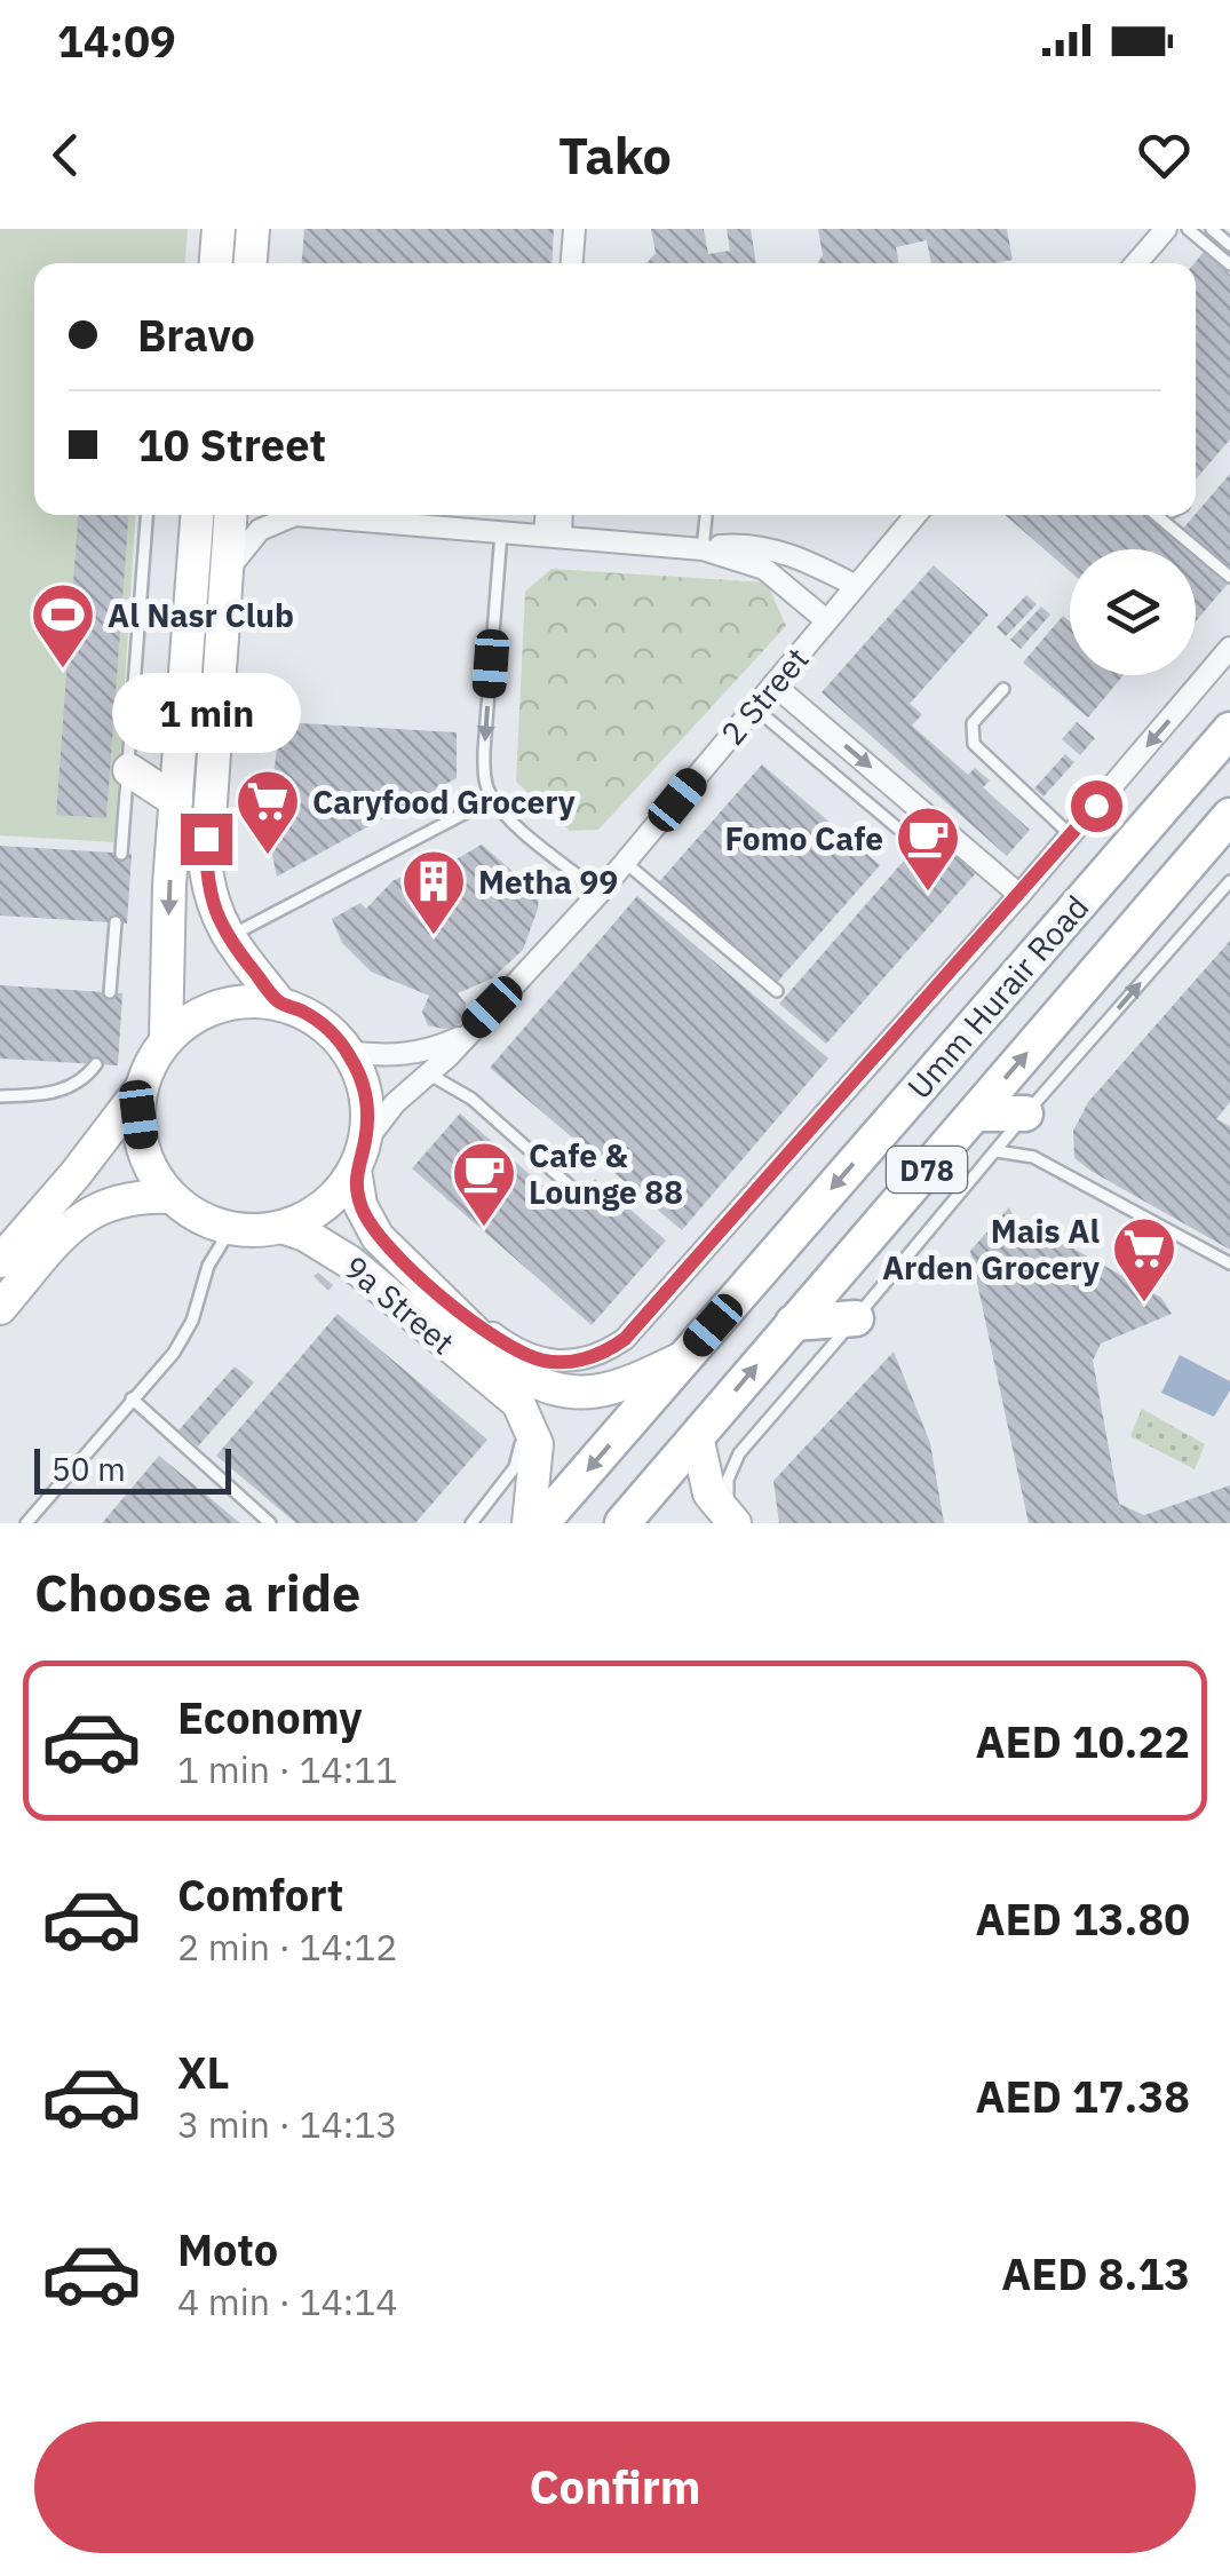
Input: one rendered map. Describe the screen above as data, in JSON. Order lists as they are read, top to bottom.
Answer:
{
  "streets": {
    "main road": ["Umm Hurair Road", "D78", "9a Street"],
    "street": ["2 Street"]
  },
  "crossings": [
    ["2 Street", "9a Street"],
    ["Umm Hurair Road", "9a Street"]
  ],
  "places": {
    "sports": ["Al Nasr Club"],
    "supermarket": ["Caryfood Grocery", "Mais Al Arden Grocery"],
    "cafe": ["Fomo Cafe", "Cafe & Lounge 88"],
    "building": ["Metha 99"]
  },
  "scale_bar": "50 m",
  "page": {
    "status": "14:09",
    "header": "Tako",
    "banner": ["Bravo", "10 Street"],
    "bubble": "1 min",
    "scale": "50 m",
    "heading": "Choose a ride",
    "list": [
      {
        "name": "Economy",
        "note": "1 min · 14:11",
        "value": "AED 10.22"
      },
      {
        "name": "Comfort",
        "note": "2 min · 14:12",
        "value": "AED 13.80"
      },
      {
        "name": "XL",
        "note": "3 min · 14:13",
        "value": "AED 17.38"
      },
      {
        "name": "Moto",
        "note": "4 min · 14:14",
        "value": "AED 8.13"
      }
    ],
    "buttons": "Confirm"
  }
}
